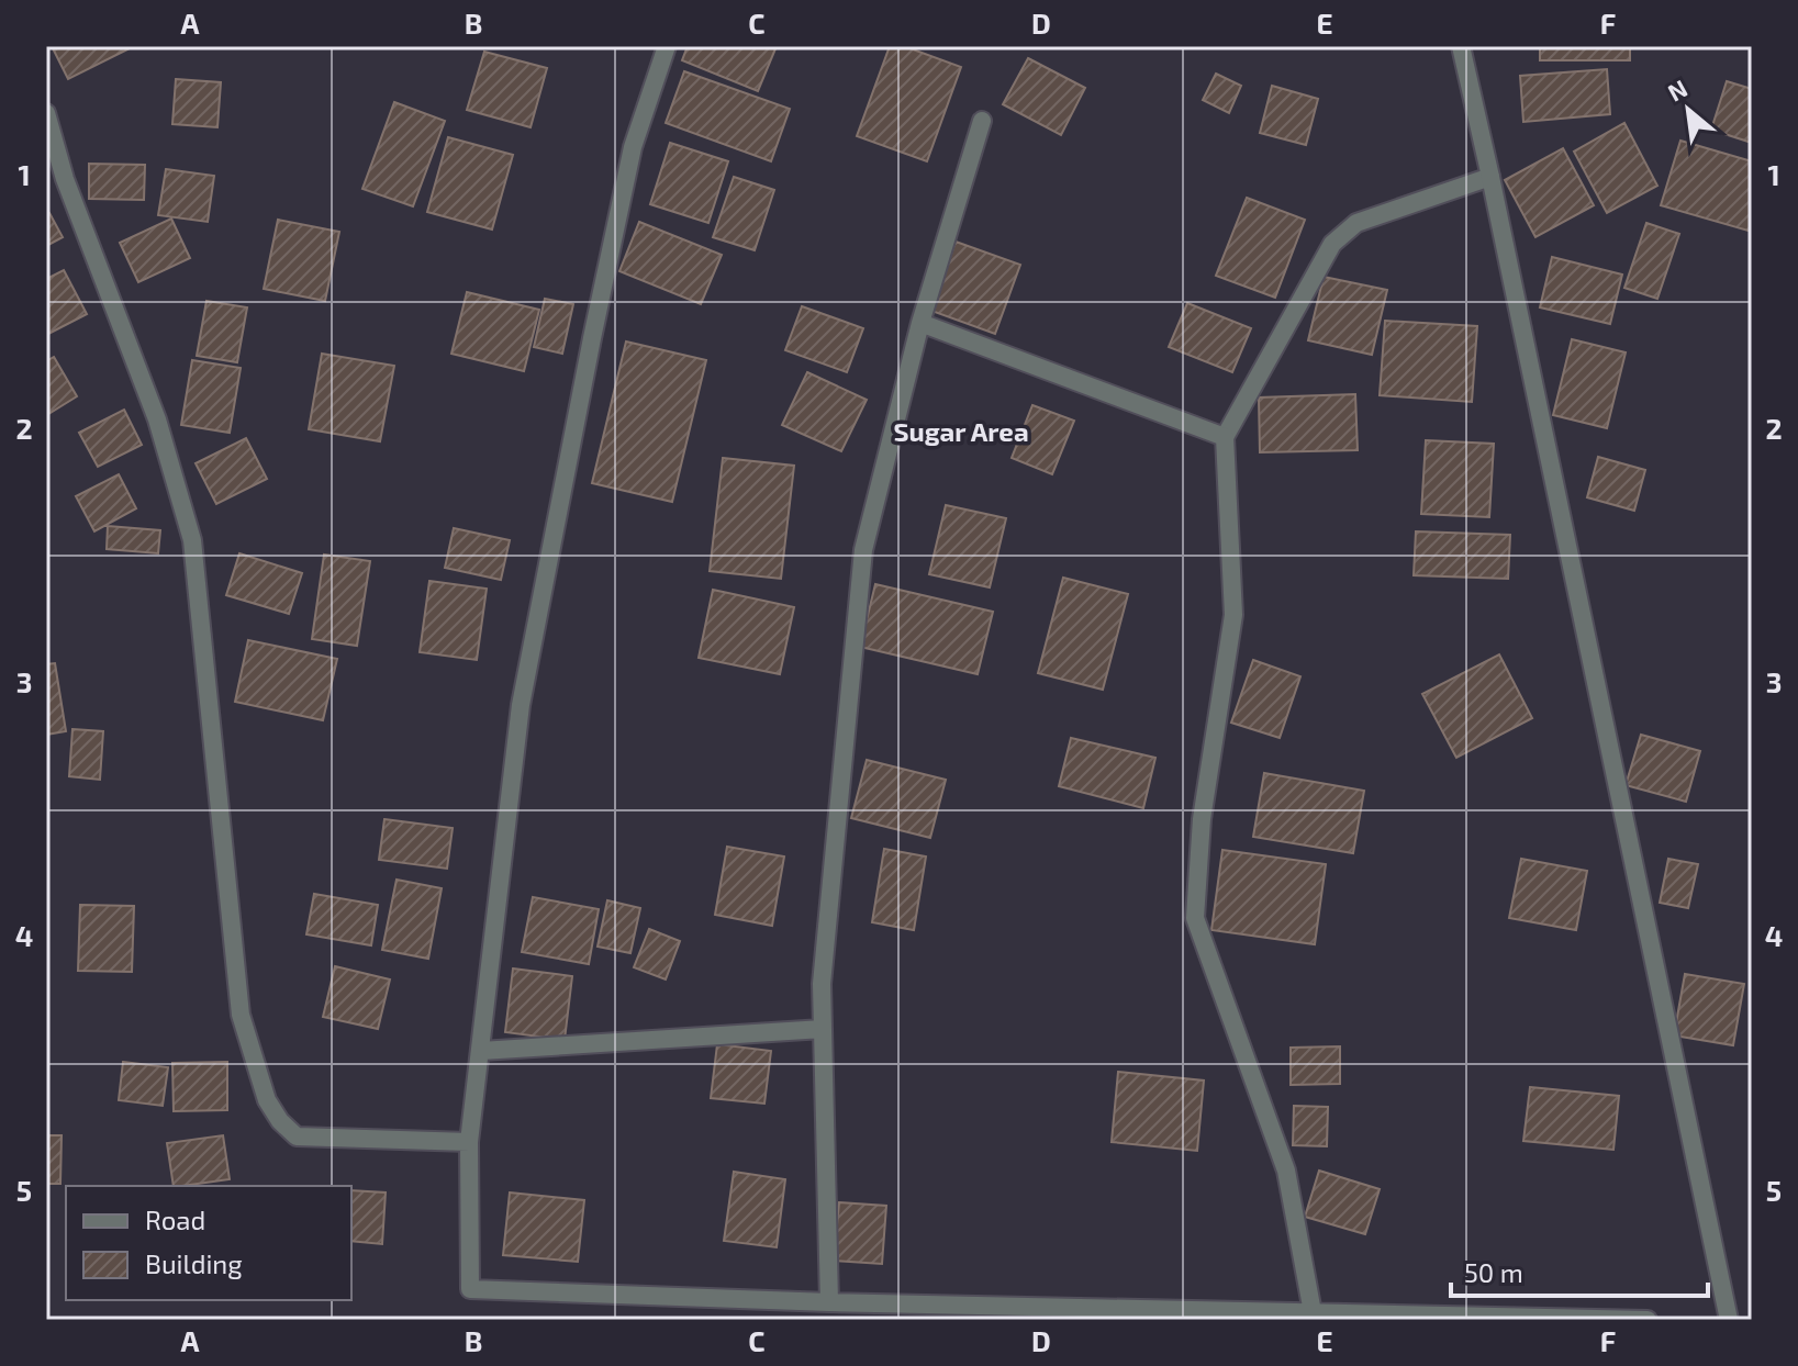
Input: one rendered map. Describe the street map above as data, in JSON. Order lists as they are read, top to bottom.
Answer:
{
  "districts": ["Sugar Area"],
  "legend": ["Road", "Building"],
  "scale_bar": "50 m",
  "north": "top left",
  "grid": {
    "columns": [
      "A",
      "B",
      "C",
      "D",
      "E",
      "F"
    ],
    "rows": [
      "1",
      "2",
      "3",
      "4",
      "5"
    ]
  }
}
